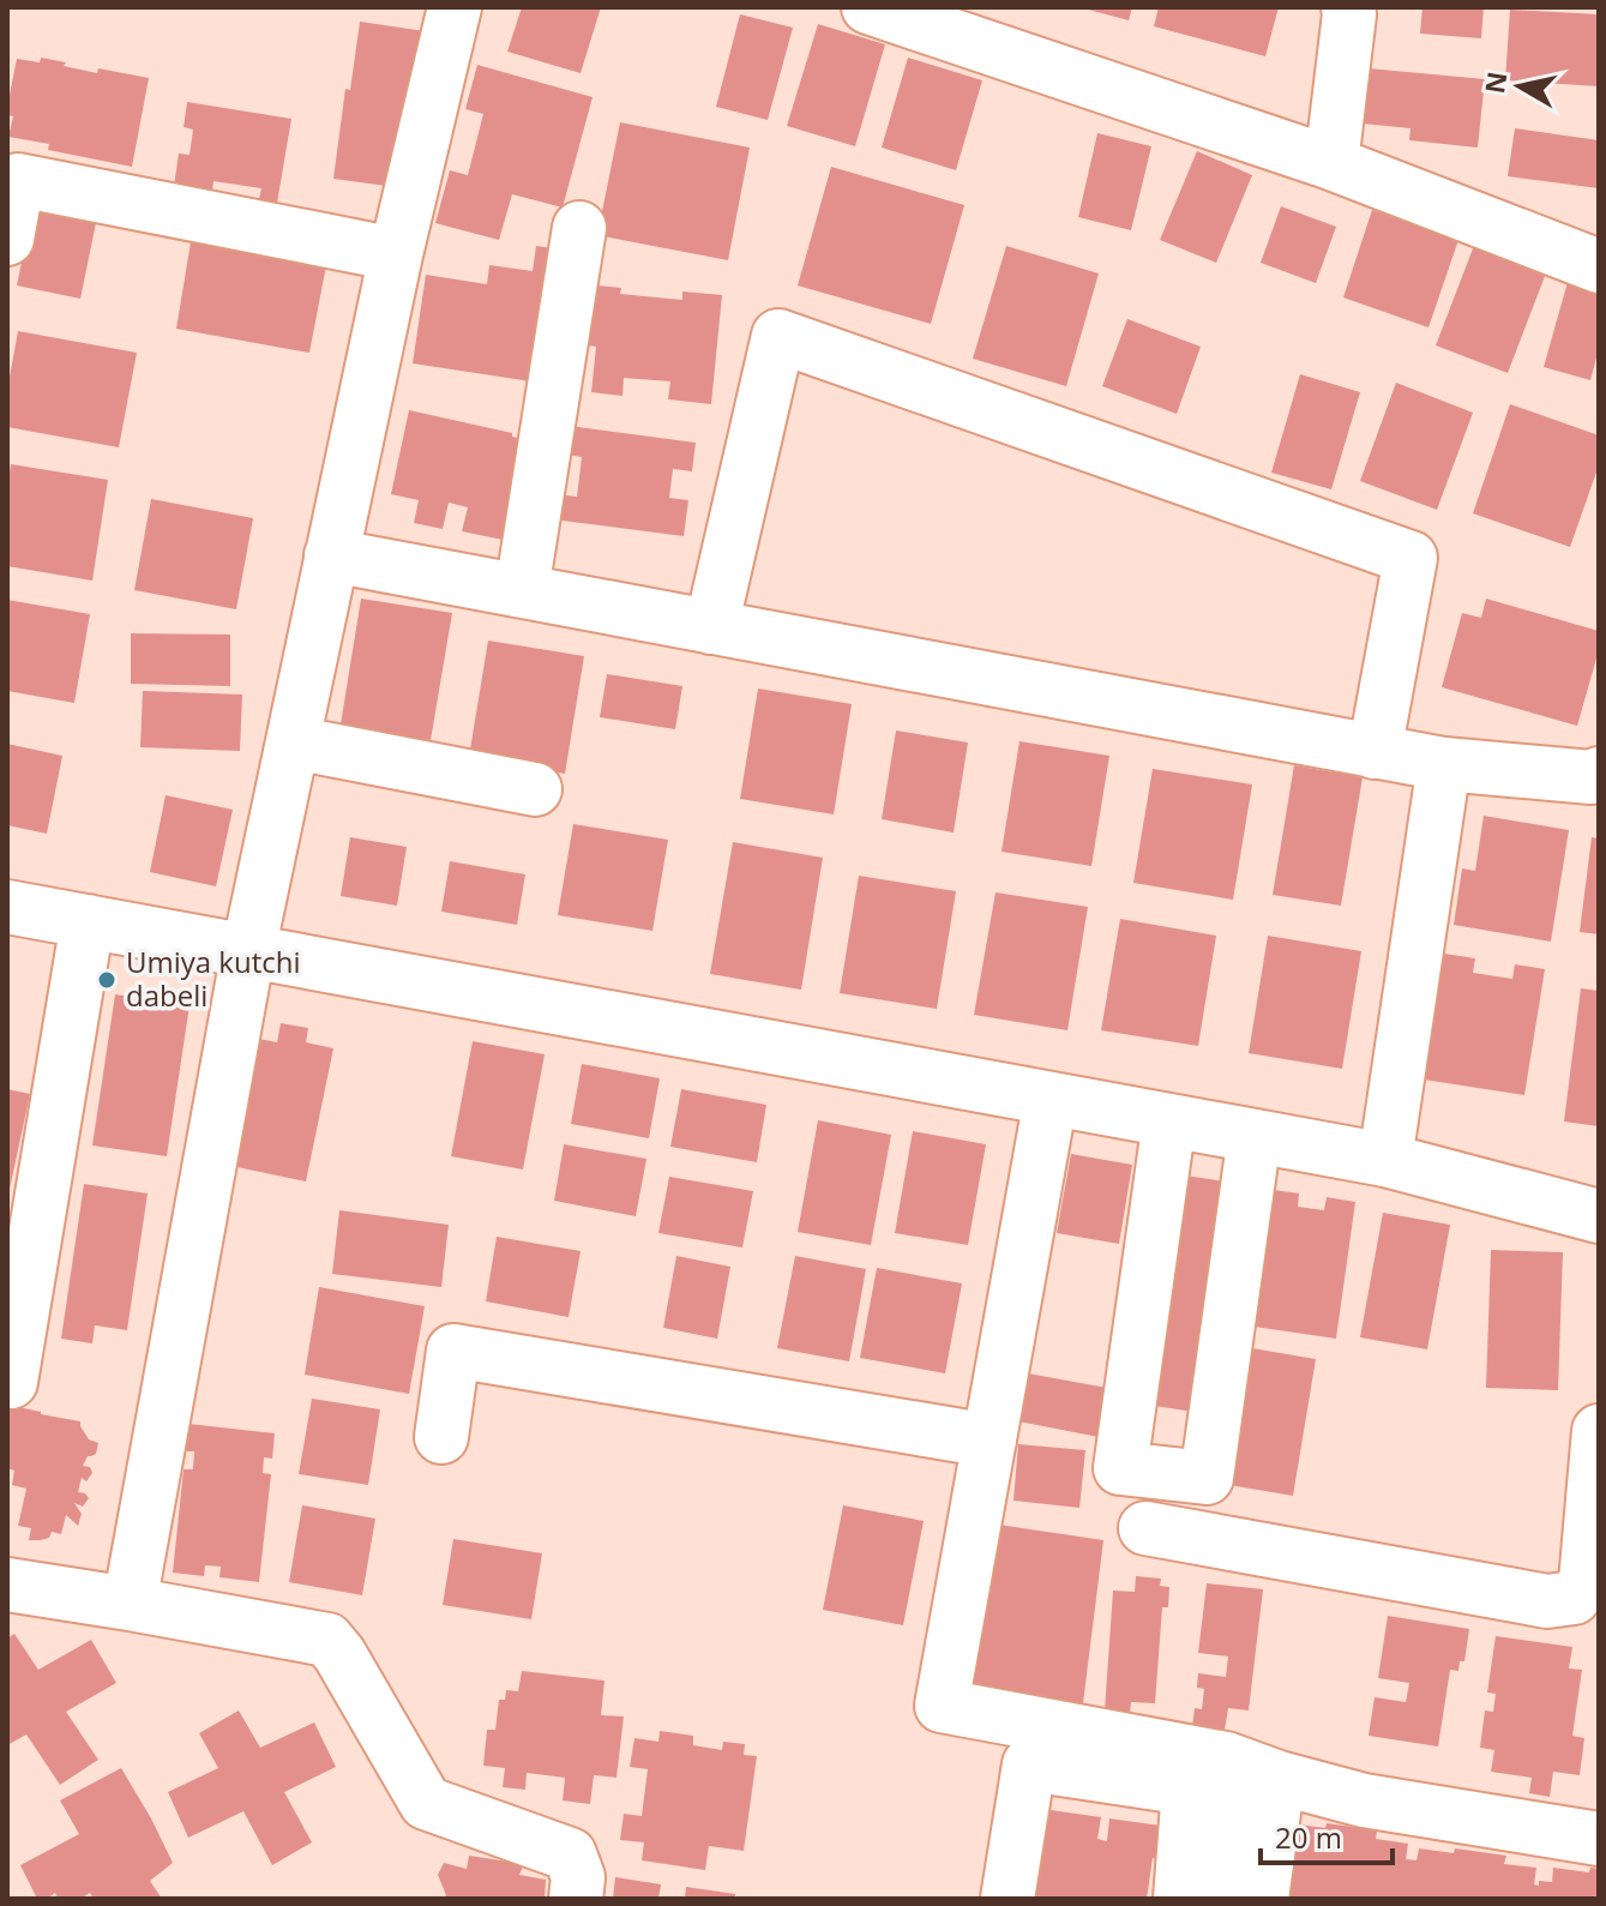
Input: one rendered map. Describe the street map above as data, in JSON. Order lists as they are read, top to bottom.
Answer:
{
  "places": ["Umiya kutchi dabeli"],
  "scale_bar": "20 m",
  "north": "left"
}
